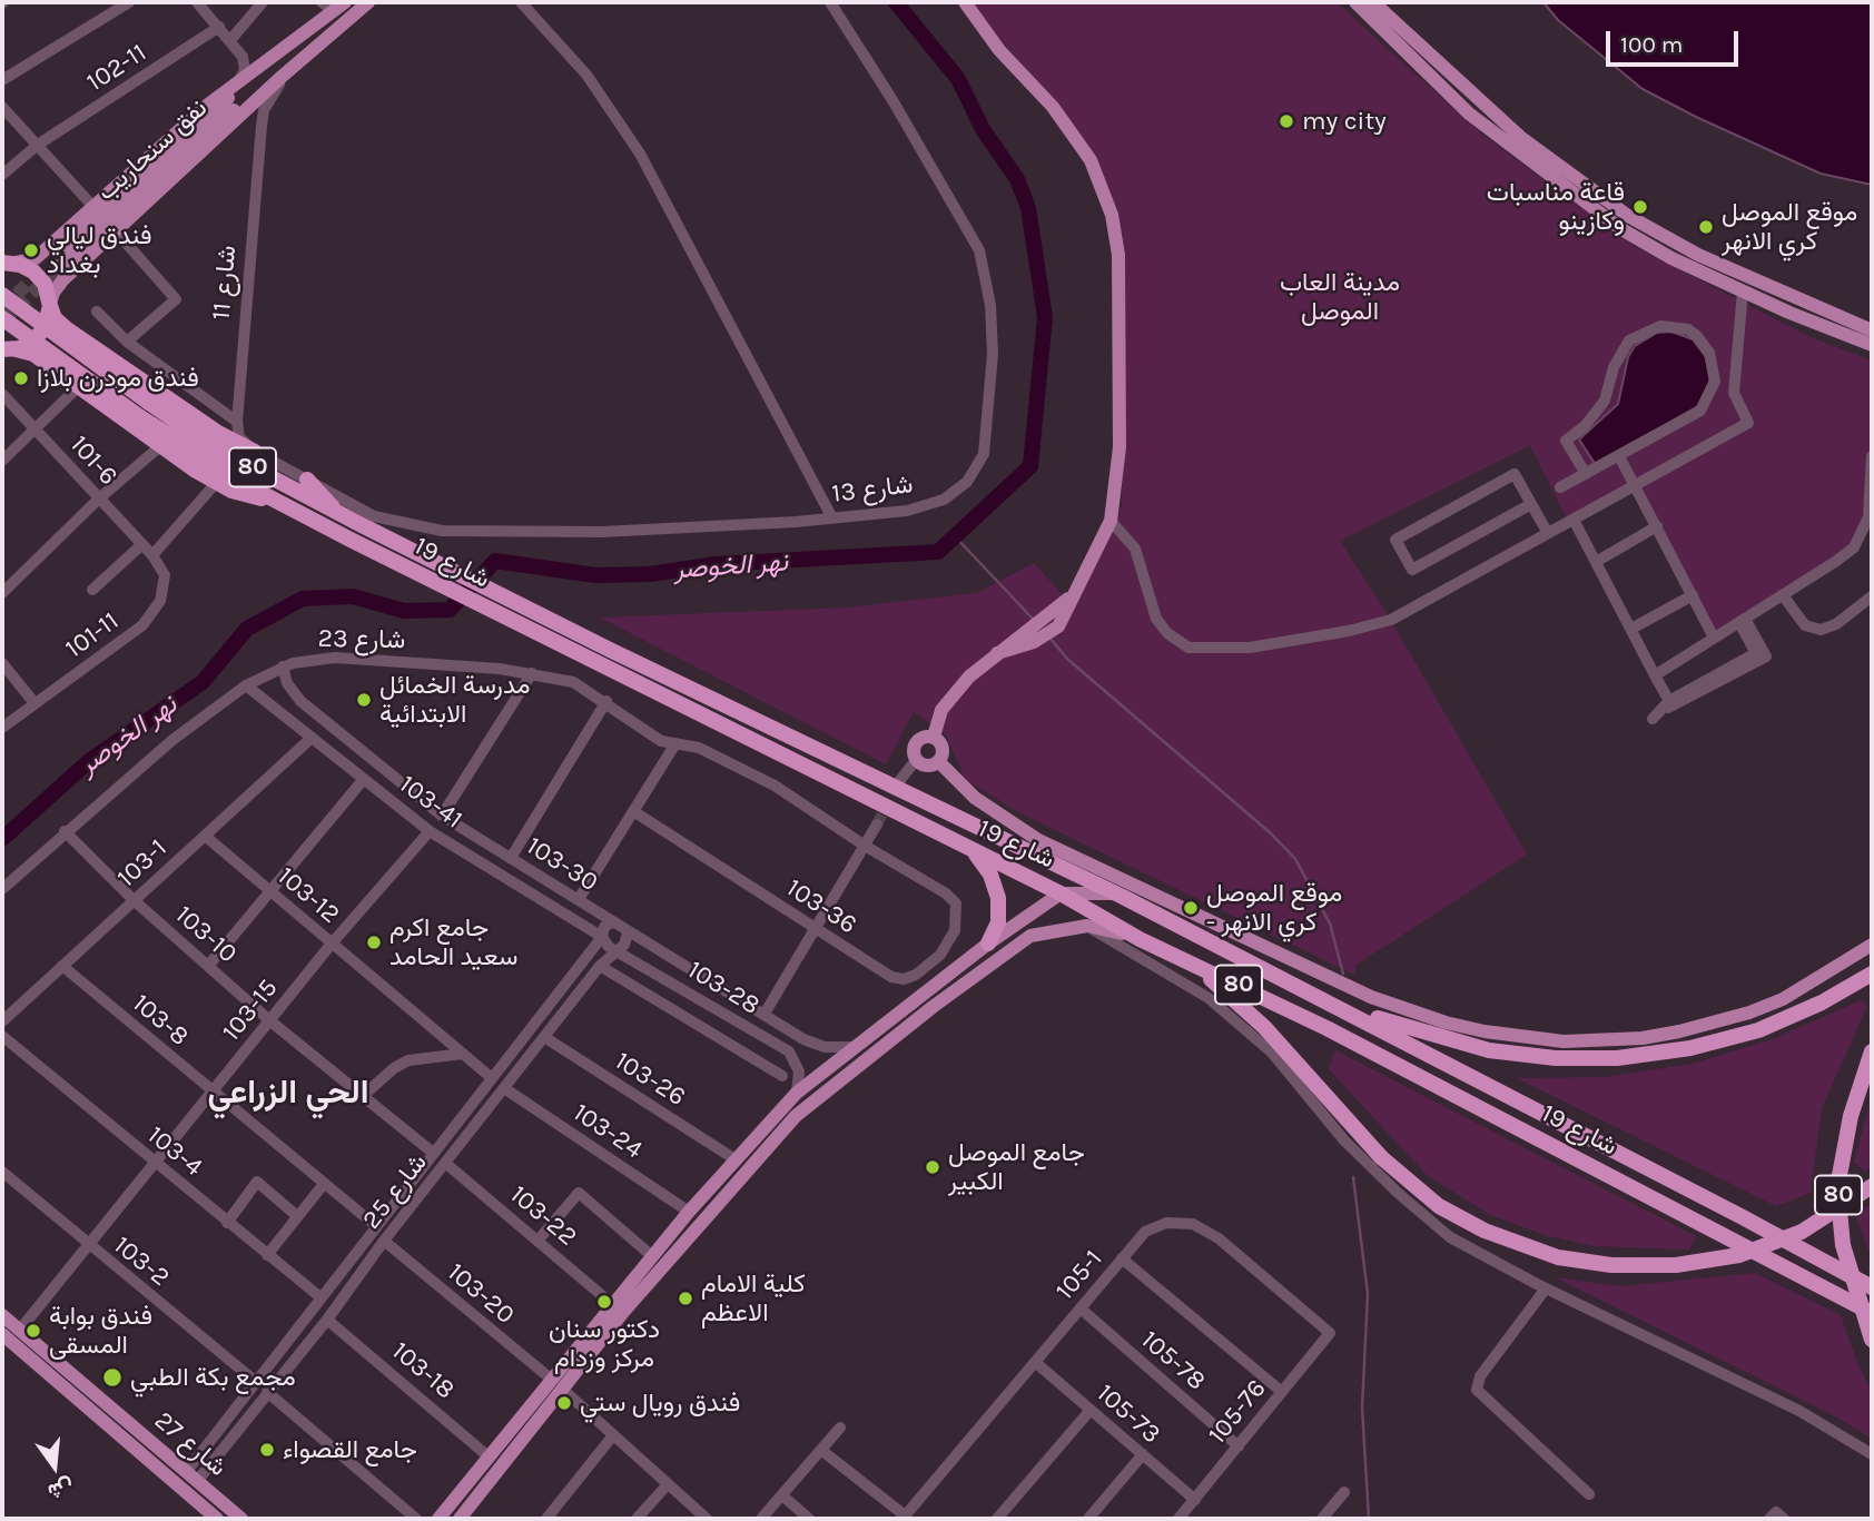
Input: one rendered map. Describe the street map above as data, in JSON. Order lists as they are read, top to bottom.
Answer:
{
  "streets": {
    "highway": ["80", "شارع 19"],
    "main road": ["نفق سنحاريب", "شارع 11", "شارع 27"],
    "street": [
      "102-11",
      "101-6",
      "شارع 13",
      "101-11",
      "شارع 23",
      "103-41",
      "103-1",
      "103-30",
      "103-12",
      "103-36",
      "103-10",
      "103-28",
      "103-15",
      "103-8",
      "103-26",
      "103-24",
      "103-4",
      "شارع 25",
      "103-22",
      "103-2",
      "105-1",
      "103-20",
      "105-78",
      "103-18",
      "105-76",
      "105-73"
    ]
  },
  "crossings": [
    ["نفق سنحاريب", "شارع 11"],
    ["101-6", "101-11"],
    ["شارع 23", "103-41"],
    ["شارع 23", "103-30"],
    ["شارع 23", "103-36"],
    ["شارع 23", "103-10"],
    ["103-41", "103-1"],
    ["103-41", "103-30"],
    ["103-41", "103-28"],
    ["103-41", "103-15"],
    ["103-41", "شارع 25"],
    ["103-1", "103-12"],
    ["103-1", "103-10"],
    ["103-1", "103-8"],
    ["103-30", "103-28"],
    ["103-30", "شارع 25"],
    ["103-12", "103-15"],
    ["103-12", "شارع 25"],
    ["103-10", "103-15"],
    ["103-10", "شارع 25"],
    ["103-28", "شارع 25"],
    ["103-15", "103-8"],
    ["103-15", "103-4"],
    ["103-15", "103-2"],
    ["103-15", "شارع 27"],
    ["103-8", "شارع 25"],
    ["103-26", "شارع 25"],
    ["103-24", "شارع 25"],
    ["103-4", "شارع 25"],
    ["شارع 25", "103-22"],
    ["شارع 25", "103-2"],
    ["شارع 25", "103-20"],
    ["شارع 25", "103-18"],
    ["شارع 25", "شارع 27"],
    ["105-1", "105-78"],
    ["105-1", "105-76"],
    ["105-1", "105-73"],
    ["105-78", "105-76"],
    ["105-76", "105-73"]
  ],
  "districts": ["الحي الزراعي"],
  "water": ["نهر الخوصر"],
  "parks": ["مدينة العاب الموصل"],
  "places": [
    "my city",
    "قاعة مناسبات وكازينو",
    "موقع الموصل كري الانهر",
    "فندق ليالي بغداد",
    "فندق مودرن بلازا",
    "مدرسة الخمائل الابتدائية",
    "موقع الموصل - كري الانهر",
    "جامع اكرم سعيد الحامد",
    "جامع الموصل الكبير",
    "كلية الامام الاعظم",
    "دكتور سنان مركز وزدام",
    "فندق بوابة المسقى",
    "مجمع بكة الطبي",
    "فندق رويال ستي",
    "جامع القصواء"
  ],
  "scale_bar": "100 m",
  "north": "bottom"
}
